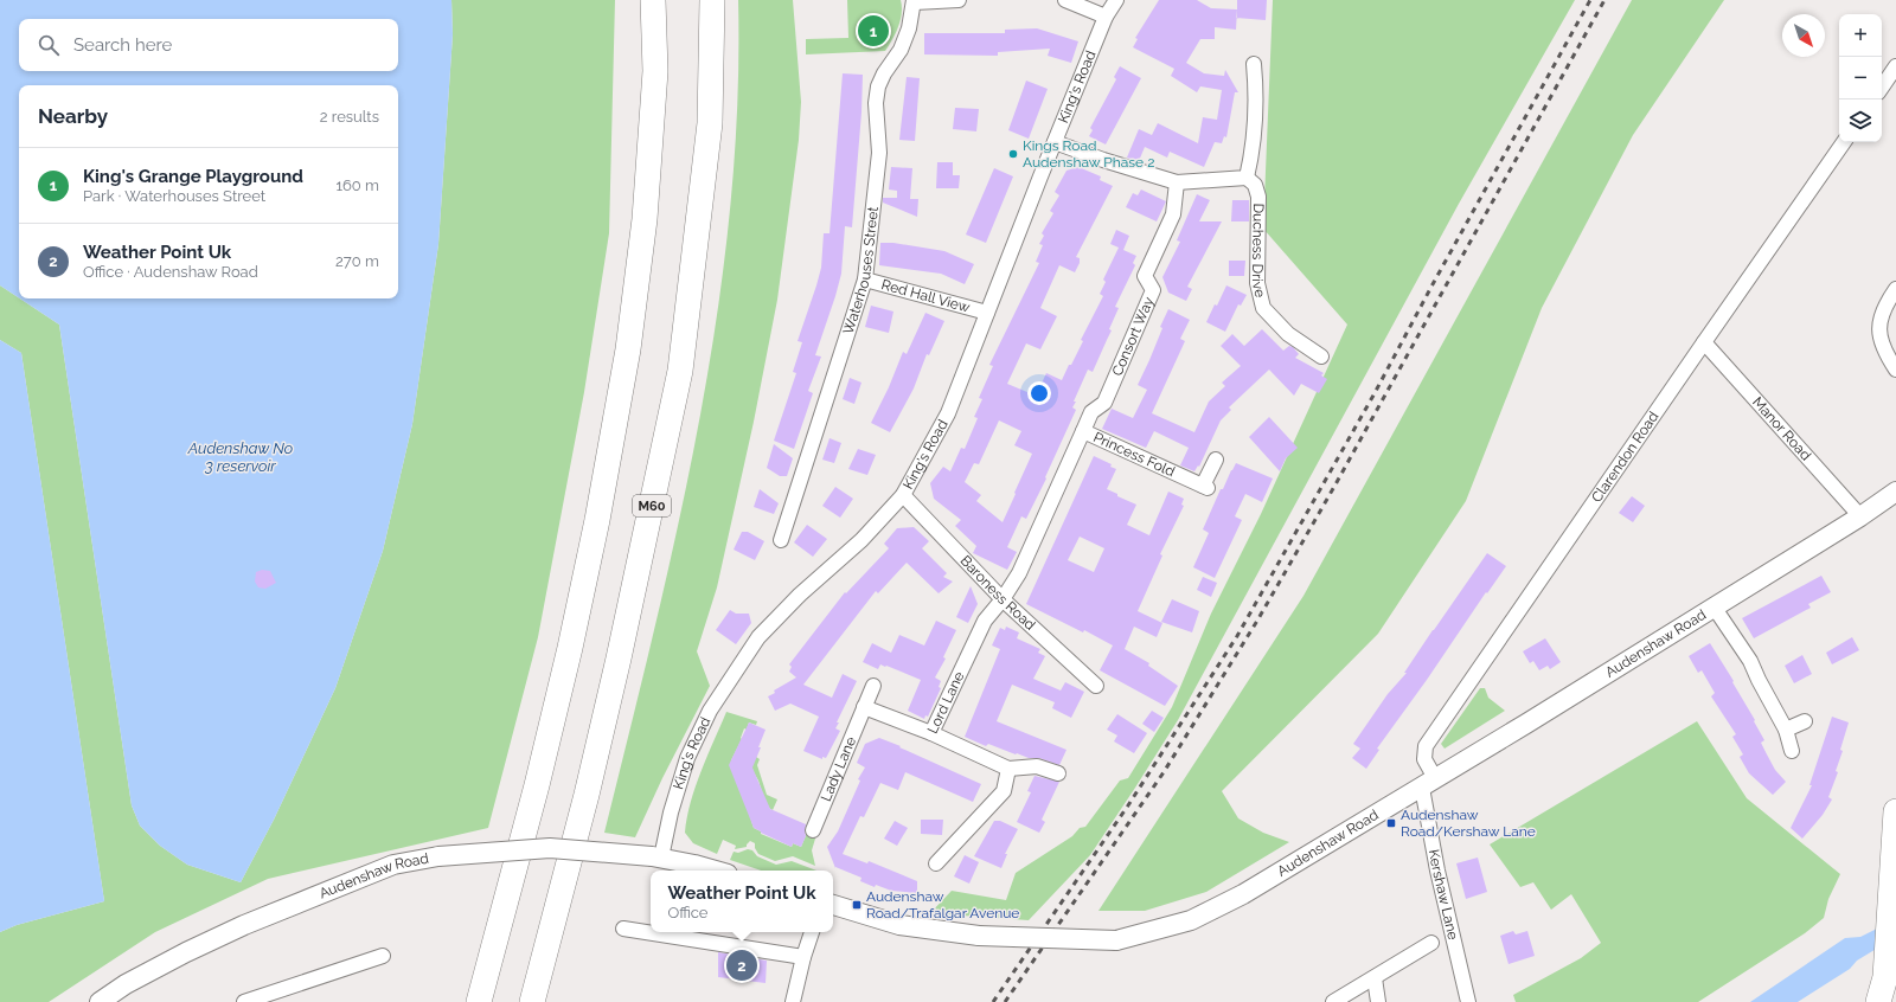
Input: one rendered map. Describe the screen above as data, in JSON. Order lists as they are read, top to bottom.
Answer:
{
  "streets": {
    "highway": ["M60"],
    "main road": ["Audenshaw Road"],
    "street": [
      "King's Road",
      "Duchess Drive",
      "Waterhouses Street",
      "Red Hall View",
      "Consort Way",
      "Manor Road",
      "Princess Fold",
      "Clarendon Road",
      "Baroness Road",
      "Lord Lane",
      "Lady Lane",
      "Kershaw Lane"
    ]
  },
  "crossings": [
    ["King's Road", "Red Hall View"],
    ["King's Road", "Baroness Road"],
    ["King's Road", "Audenshaw Road"],
    ["Waterhouses Street", "Red Hall View"],
    ["Consort Way", "Princess Fold"],
    ["Manor Road", "Clarendon Road"],
    ["Manor Road", "Audenshaw Road"],
    ["Princess Fold", "Baroness Road"],
    ["Princess Fold", "Lord Lane"],
    ["Clarendon Road", "Audenshaw Road"],
    ["Clarendon Road", "Kershaw Lane"],
    ["Baroness Road", "Lord Lane"],
    ["Audenshaw Road", "Kershaw Lane"]
  ],
  "water": ["Audenshaw No 3 reservoir"],
  "places": {
    "other": ["Kings Road Audenshaw Phase 2"],
    "transit": ["Audenshaw Road/Kershaw Lane", "Audenshaw Road/Trafalgar Avenue"]
  },
  "north": "bottom right",
  "page": {
    "pins": ["1", "2"],
    "map_buttons": ["+", "−"],
    "search": "Search here",
    "heading": ["Nearby", "2 results"],
    "list": [
      {
        "mark": "1",
        "name": "King's Grange Playground",
        "note": "Park · Waterhouses Street",
        "value": "160 m"
      },
      {
        "mark": "2",
        "name": "Weather Point Uk",
        "note": "Office · Audenshaw Road",
        "value": "270 m"
      }
    ],
    "popup": ["Weather Point Uk", "Office"]
  }
}
